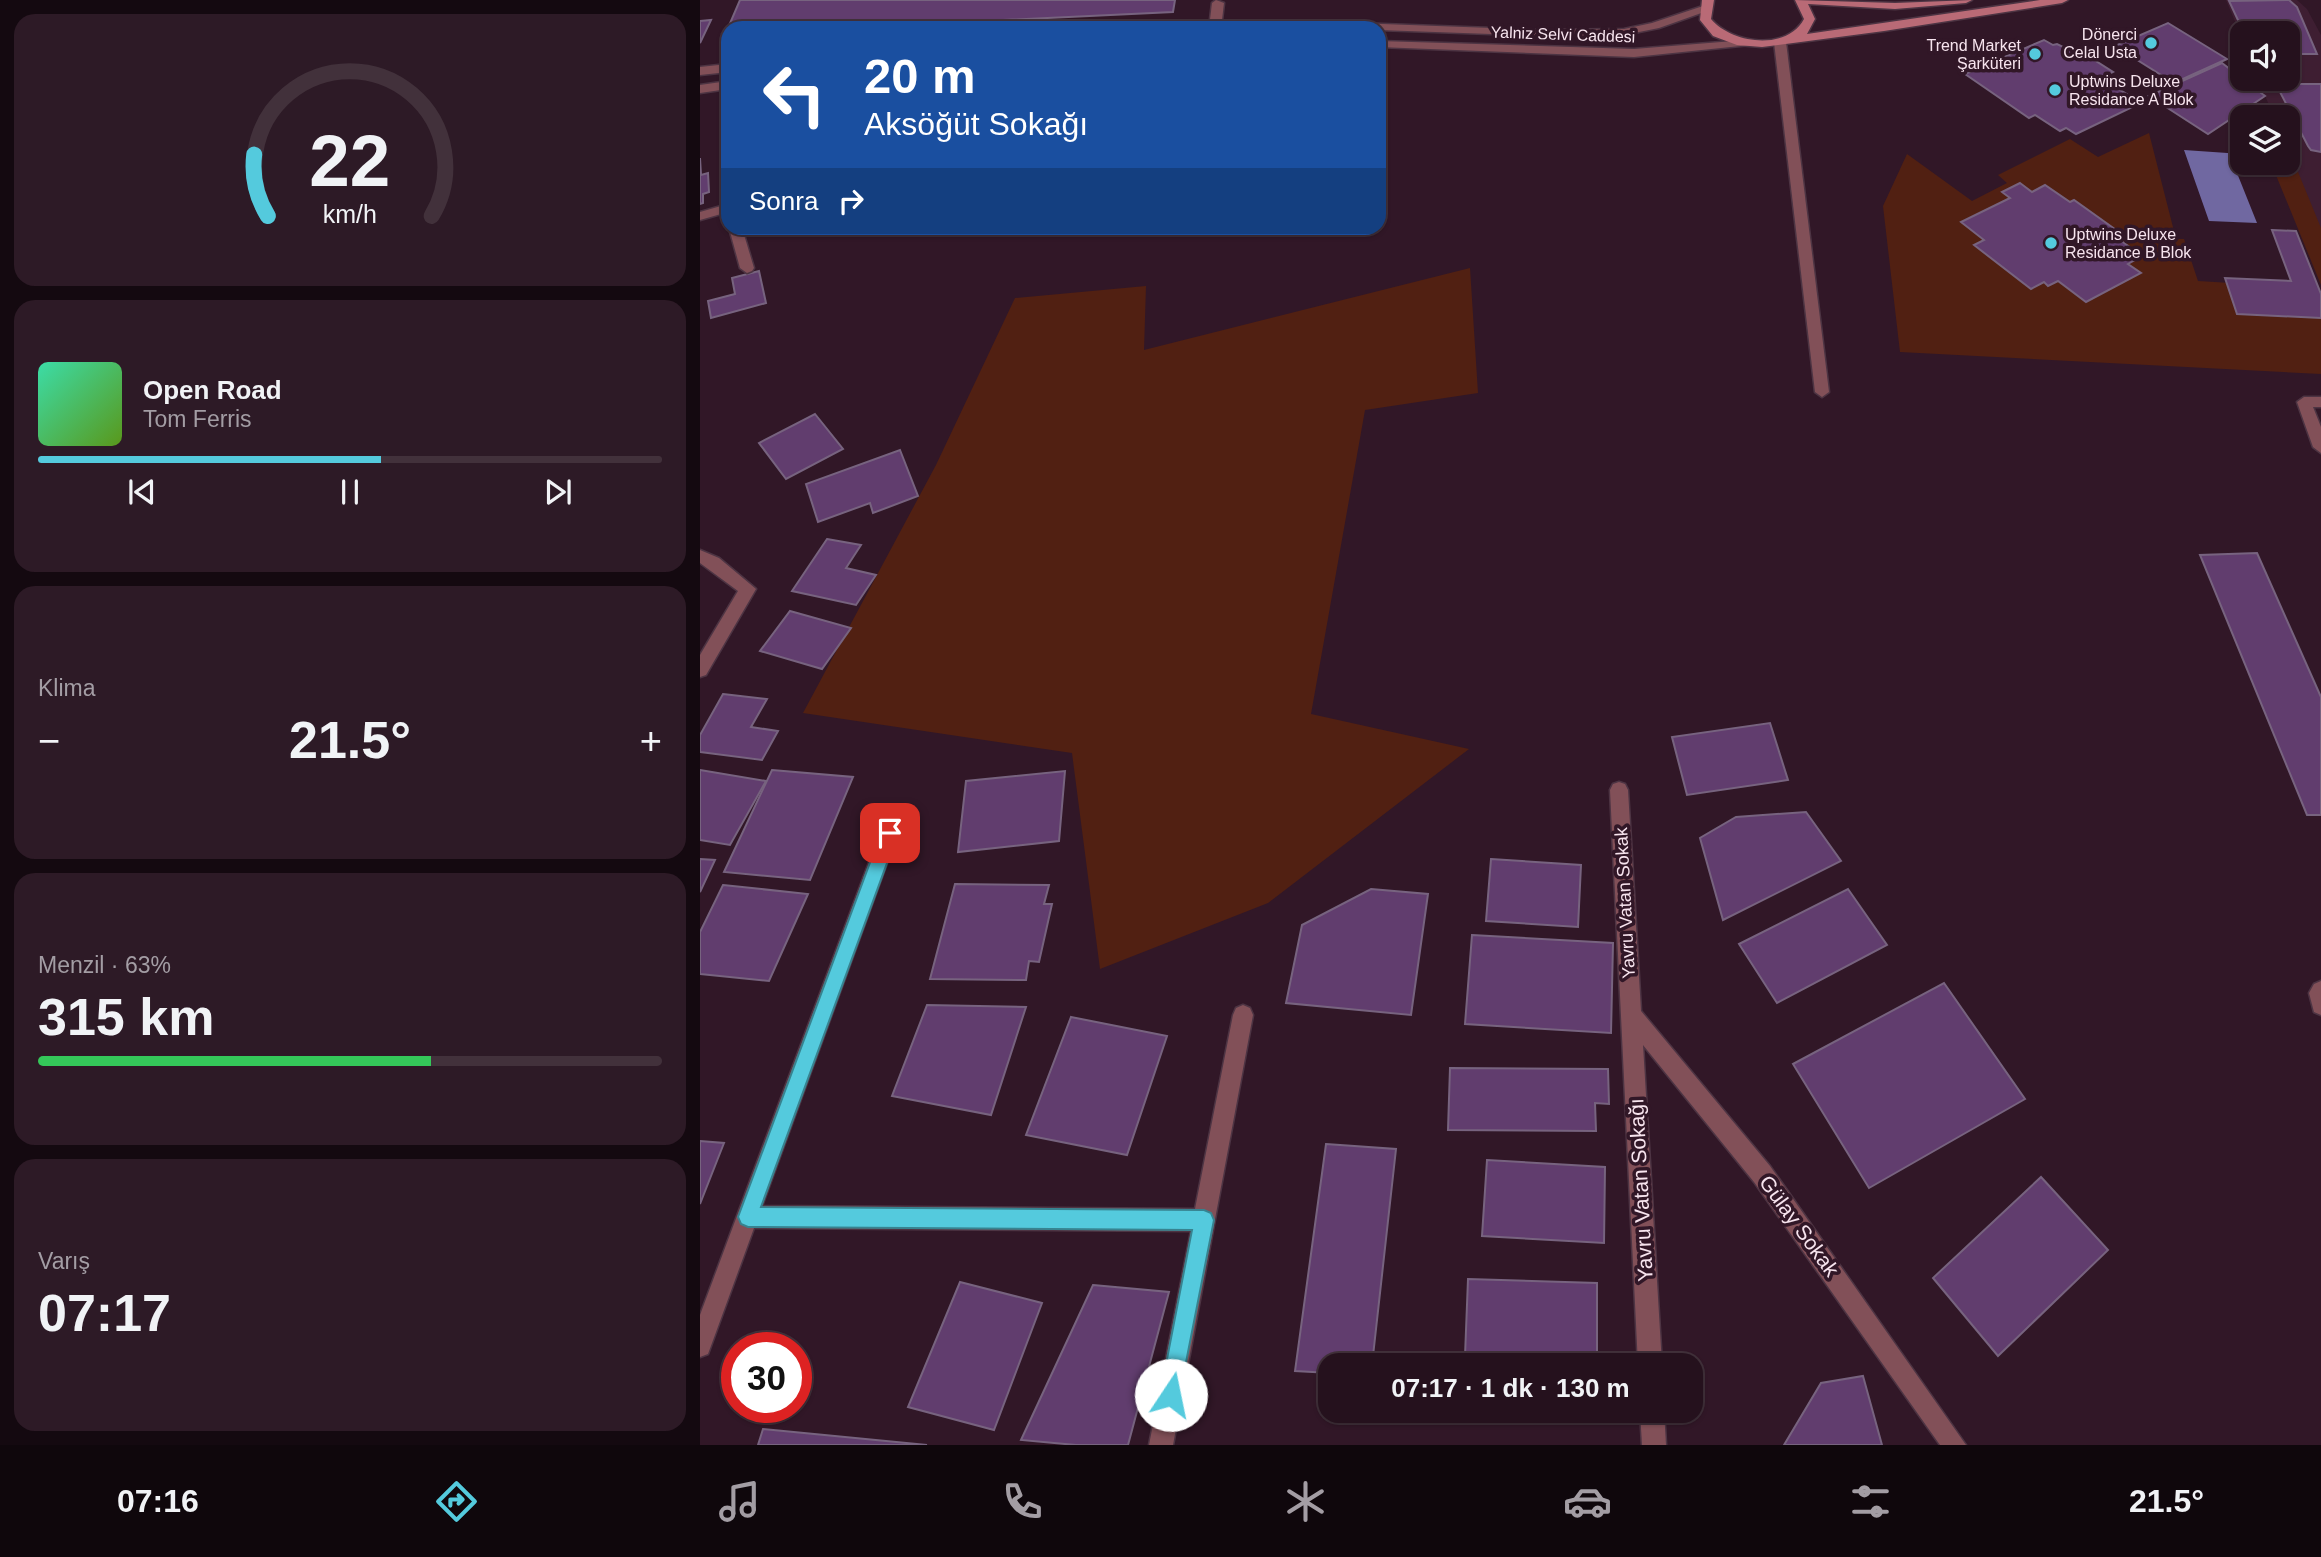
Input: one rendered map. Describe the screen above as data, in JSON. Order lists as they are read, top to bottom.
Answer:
{
  "streets": {
    "street": [
      "Yalniz Selvi Caddesi",
      "Yavru Vatan Sokak",
      "Yavru Vatan Sokağı",
      "Gülay Sokak"
    ]
  },
  "crossings": [
    ["Yavru Vatan Sokak", "Yavru Vatan Sokağı"],
    ["Yavru Vatan Sokak", "Gülay Sokak"],
    ["Yavru Vatan Sokağı", "Gülay Sokak"]
  ],
  "places": [
    "Dönerci Celal Usta",
    "Trend Market Şarküteri",
    "Uptwins Deluxe Residance A Blok",
    "Uptwins Deluxe Residance B Blok"
  ],
  "page": {
    "turn": ["20 m", "Aksöğüt Sokağı"],
    "then": "Sonra",
    "song": ["Open Road", "Tom Ferris"],
    "tile": [
      "Klima",
      ["Menzil · 63%", "315 km"],
      ["Varış", "07:17"]
    ],
    "heat": ["−", "21.5°", "+"],
    "limit": "30",
    "trip": "07:17 · 1 dk · 130 m",
    "tabs": ["07:16", "21.5°"],
    "gauge": ["22", "km/h"]
  }
}
